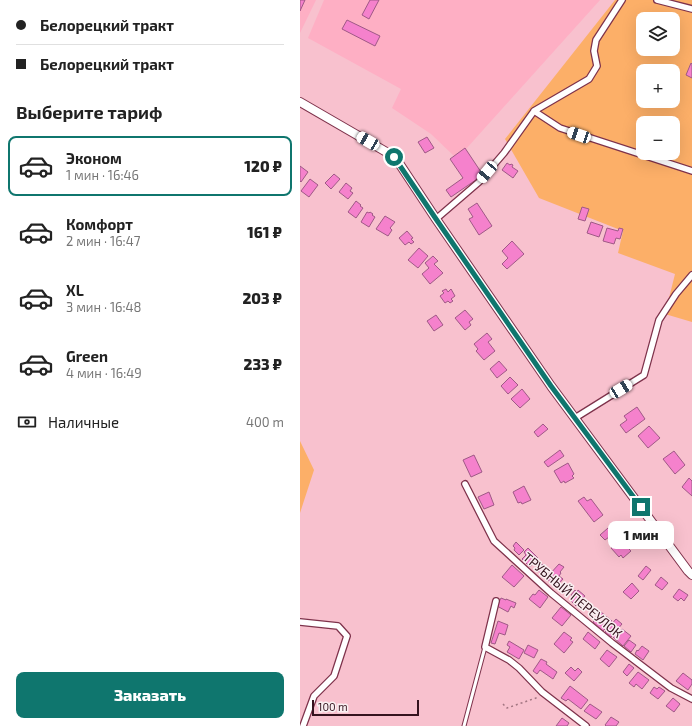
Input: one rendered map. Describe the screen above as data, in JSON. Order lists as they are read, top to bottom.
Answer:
{
  "streets": {
    "street": ["ТРУБНЫЙ ПЕРЕУЛОК"]
  },
  "scale_bar": "100 m",
  "page": {
    "banner": ["Белорецкий тракт", "Белорецкий тракт"],
    "map_buttons": ["+", "−"],
    "heading": "Выберите тариф",
    "list": [
      {
        "name": "Эконом",
        "note": "1 мин · 16:46",
        "value": "120 ₽"
      },
      {
        "name": "Комфорт",
        "note": "2 мин · 16:47",
        "value": "161 ₽"
      },
      {
        "name": "XL",
        "note": "3 мин · 16:48",
        "value": "203 ₽"
      },
      {
        "name": "Green",
        "note": "4 мин · 16:49",
        "value": "233 ₽"
      }
    ],
    "pay": ["Наличные", "400 m"],
    "bubble": "1 мин",
    "buttons": "Заказать",
    "scale": "100 m"
  }
}
